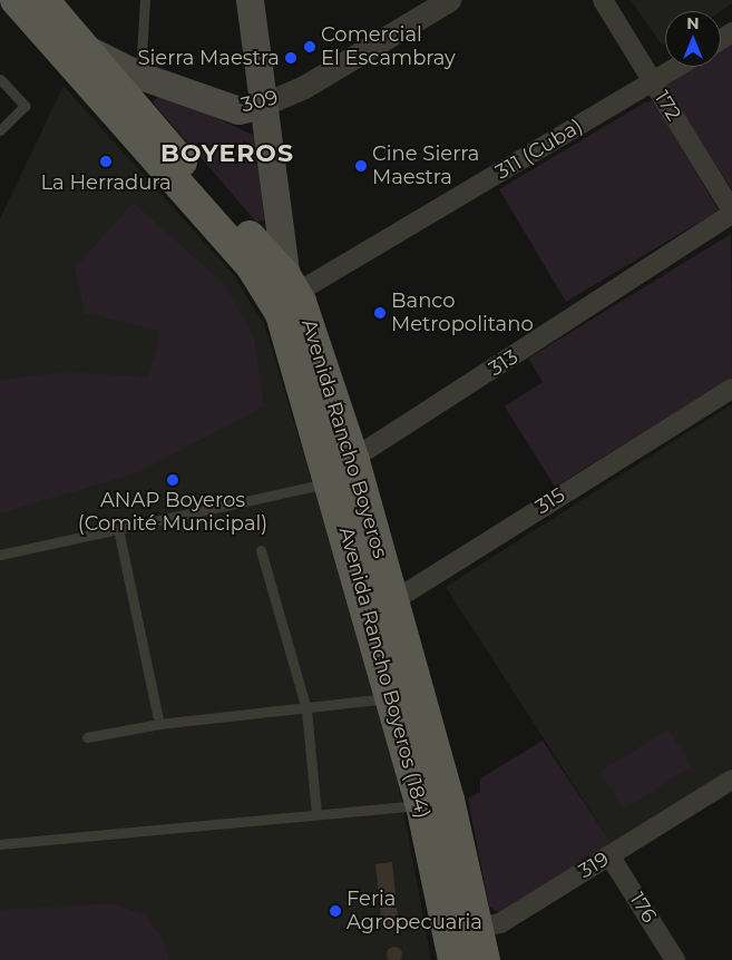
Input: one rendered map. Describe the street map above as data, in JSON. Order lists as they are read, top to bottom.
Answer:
{
  "streets": {
    "main road": ["309", "Avenida Rancho Boyeros", "Avenida Rancho Boyeros (184)"],
    "street": [
      "172",
      "311 (Cuba)",
      "313",
      "315",
      "319",
      "176"
    ]
  },
  "crossings": [
    ["309", "Avenida Rancho Boyeros"],
    ["172", "311 (Cuba)"],
    ["172", "313"],
    ["311 (Cuba)", "Avenida Rancho Boyeros"],
    ["313", "Avenida Rancho Boyeros"],
    ["313", "Avenida Rancho Boyeros (184)"],
    ["Avenida Rancho Boyeros", "Avenida Rancho Boyeros (184)"],
    ["315", "Avenida Rancho Boyeros (184)"],
    ["Avenida Rancho Boyeros (184)", "319"],
    ["319", "176"]
  ],
  "districts": ["BOYEROS"],
  "places": [
    "Comercial El Escambray",
    "Sierra Maestra",
    "La Herradura",
    "Cine Sierra Maestra",
    "Banco Metropolitano",
    "ANAP Boyeros (Comité Municipal)",
    "Feria Agropecuaria"
  ],
  "north": "top"
}
